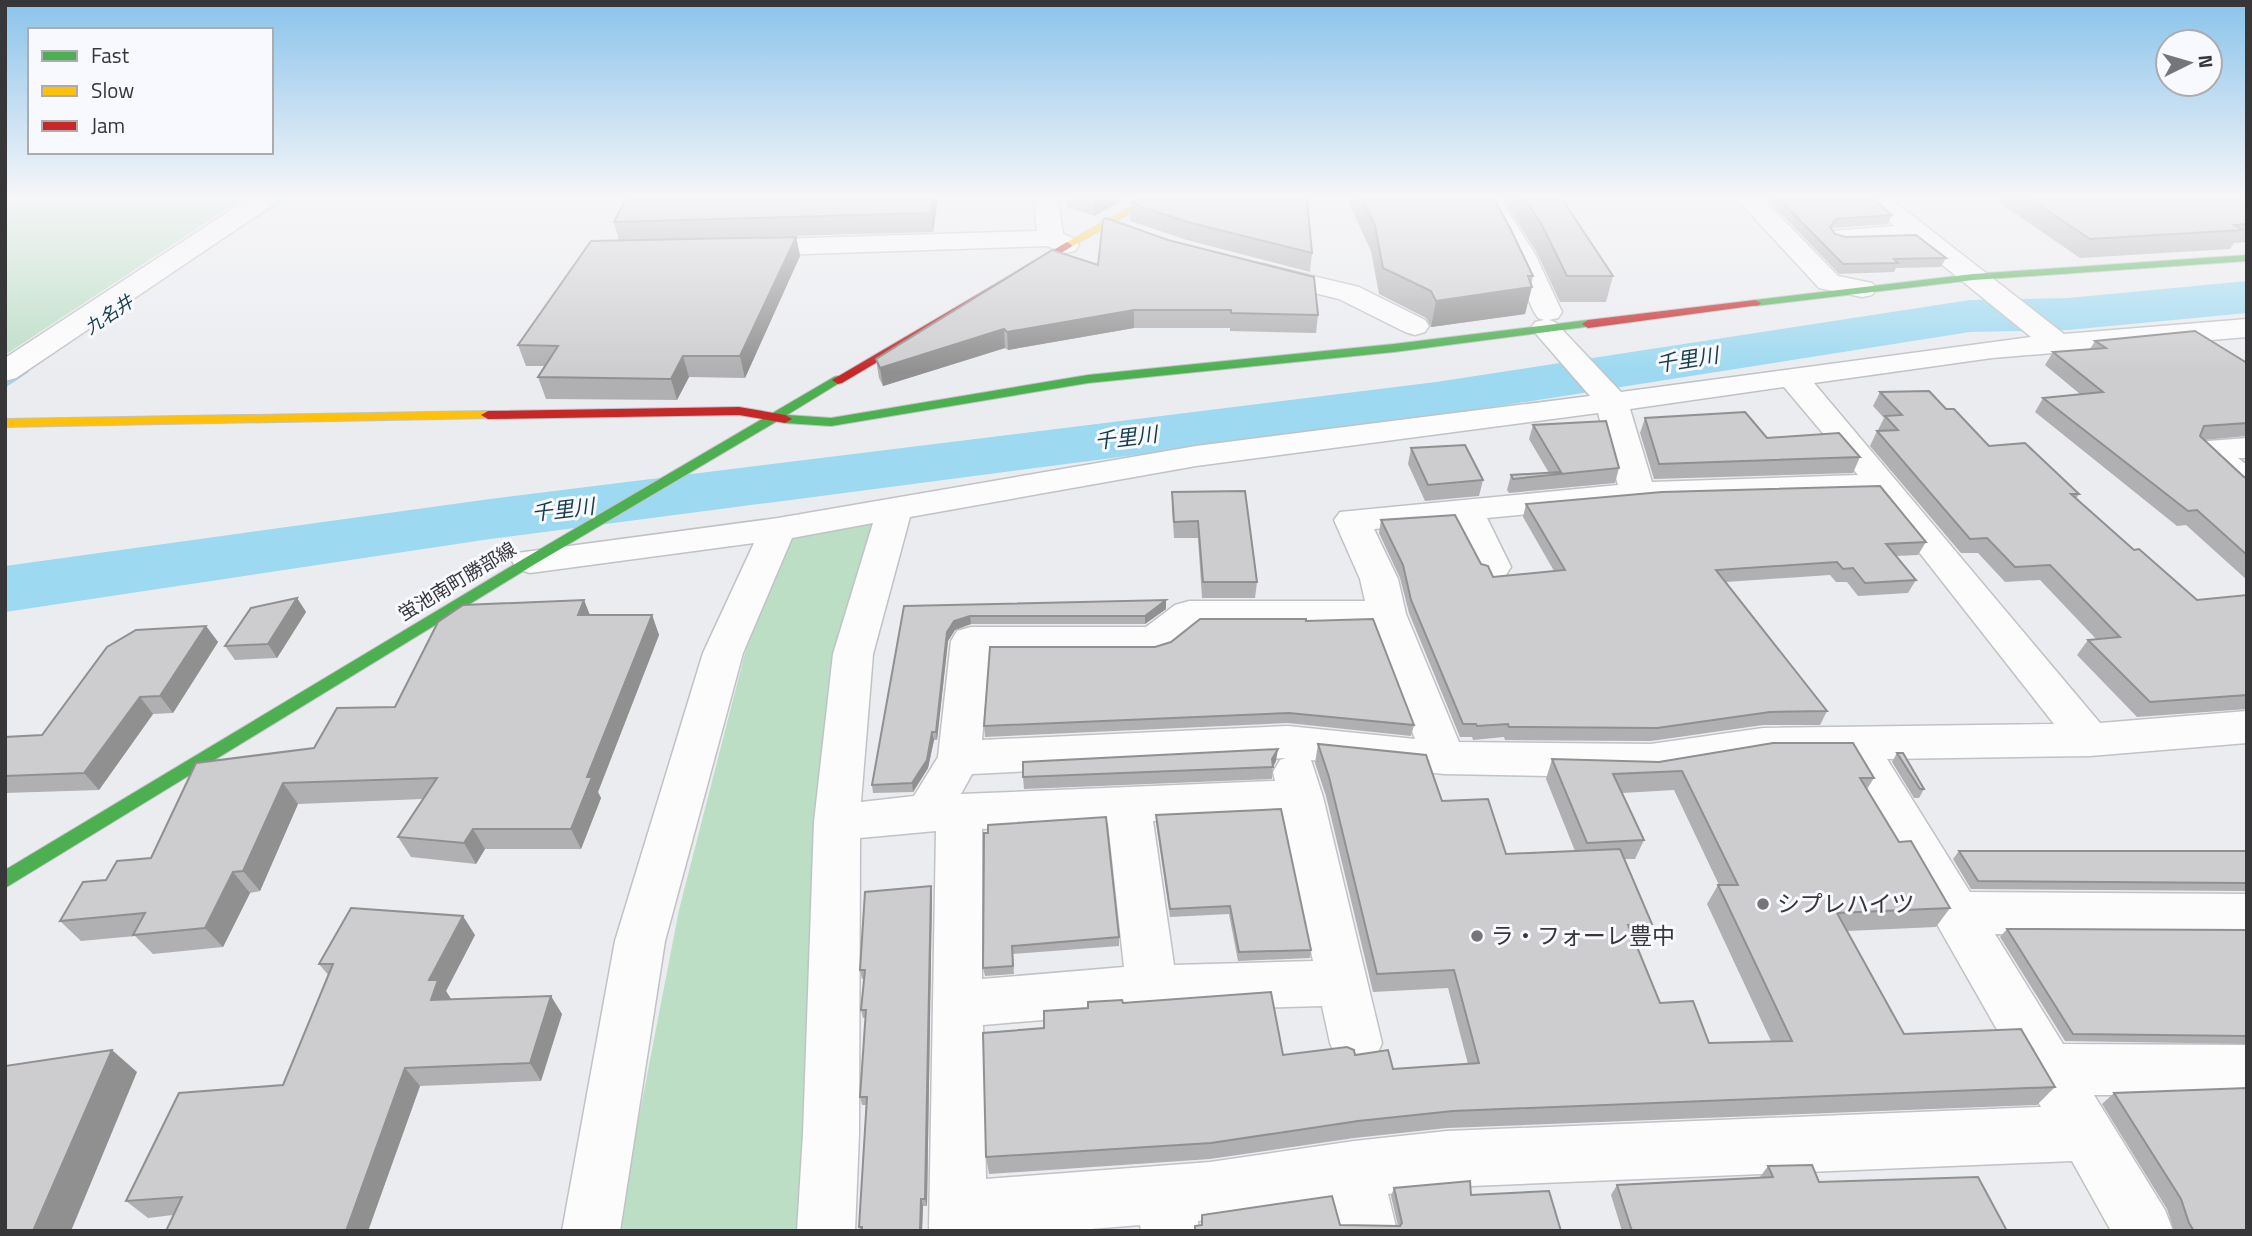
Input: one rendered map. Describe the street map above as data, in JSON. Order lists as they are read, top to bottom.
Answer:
{
  "streets": {
    "street": ["蛍池南町勝部線"]
  },
  "water": ["九名井", "千里川"],
  "places": ["シプレハイツ", "ラ・フォーレ豊中"],
  "legend": ["Fast", "Slow", "Jam"],
  "north": "right"
}
